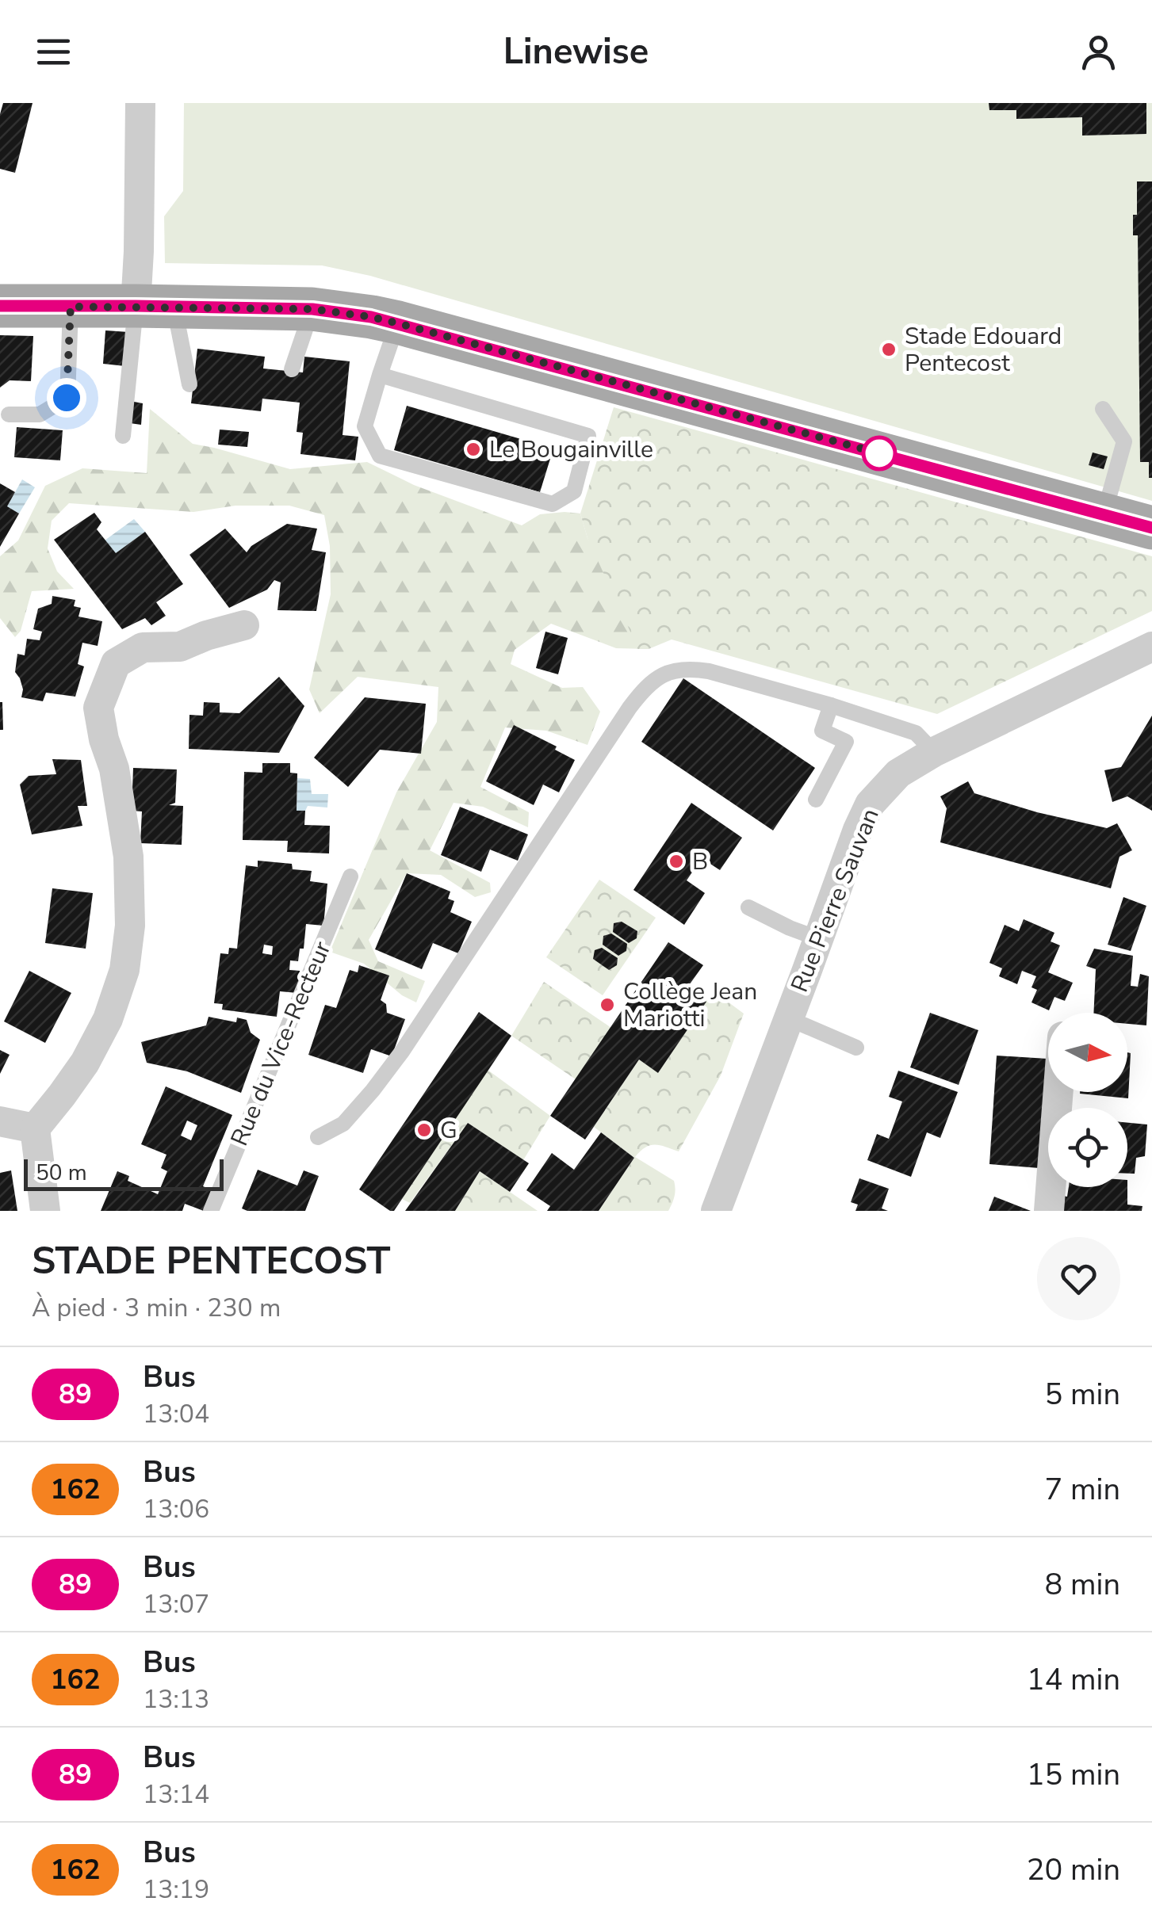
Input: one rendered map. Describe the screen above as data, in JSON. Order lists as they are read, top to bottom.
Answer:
{
  "streets": {
    "street": ["Rue Pierre Sauvan"],
    "lane": ["Rue du Vice-Recteur"]
  },
  "places": [
    "Stade Edouard Pentecost",
    "Le Bougainville",
    "B",
    "Collège Jean Mariotti",
    "G"
  ],
  "lines": ["bus line 89"],
  "scale_bar": "50 m",
  "north": "right",
  "page": {
    "header": "Linewise",
    "scale": "50 m",
    "heading": ["STADE PENTECOST", "À pied · 3 min · 230 m"],
    "list": [
      {
        "mark": "89",
        "name": "Bus",
        "note": "13:04",
        "value": "5 min"
      },
      {
        "mark": "162",
        "name": "Bus",
        "note": "13:06",
        "value": "7 min"
      },
      {
        "mark": "89",
        "name": "Bus",
        "note": "13:07",
        "value": "8 min"
      },
      {
        "mark": "162",
        "name": "Bus",
        "note": "13:13",
        "value": "14 min"
      },
      {
        "mark": "89",
        "name": "Bus",
        "note": "13:14",
        "value": "15 min"
      },
      {
        "mark": "162",
        "name": "Bus",
        "note": "13:19",
        "value": "20 min"
      }
    ]
  }
}
